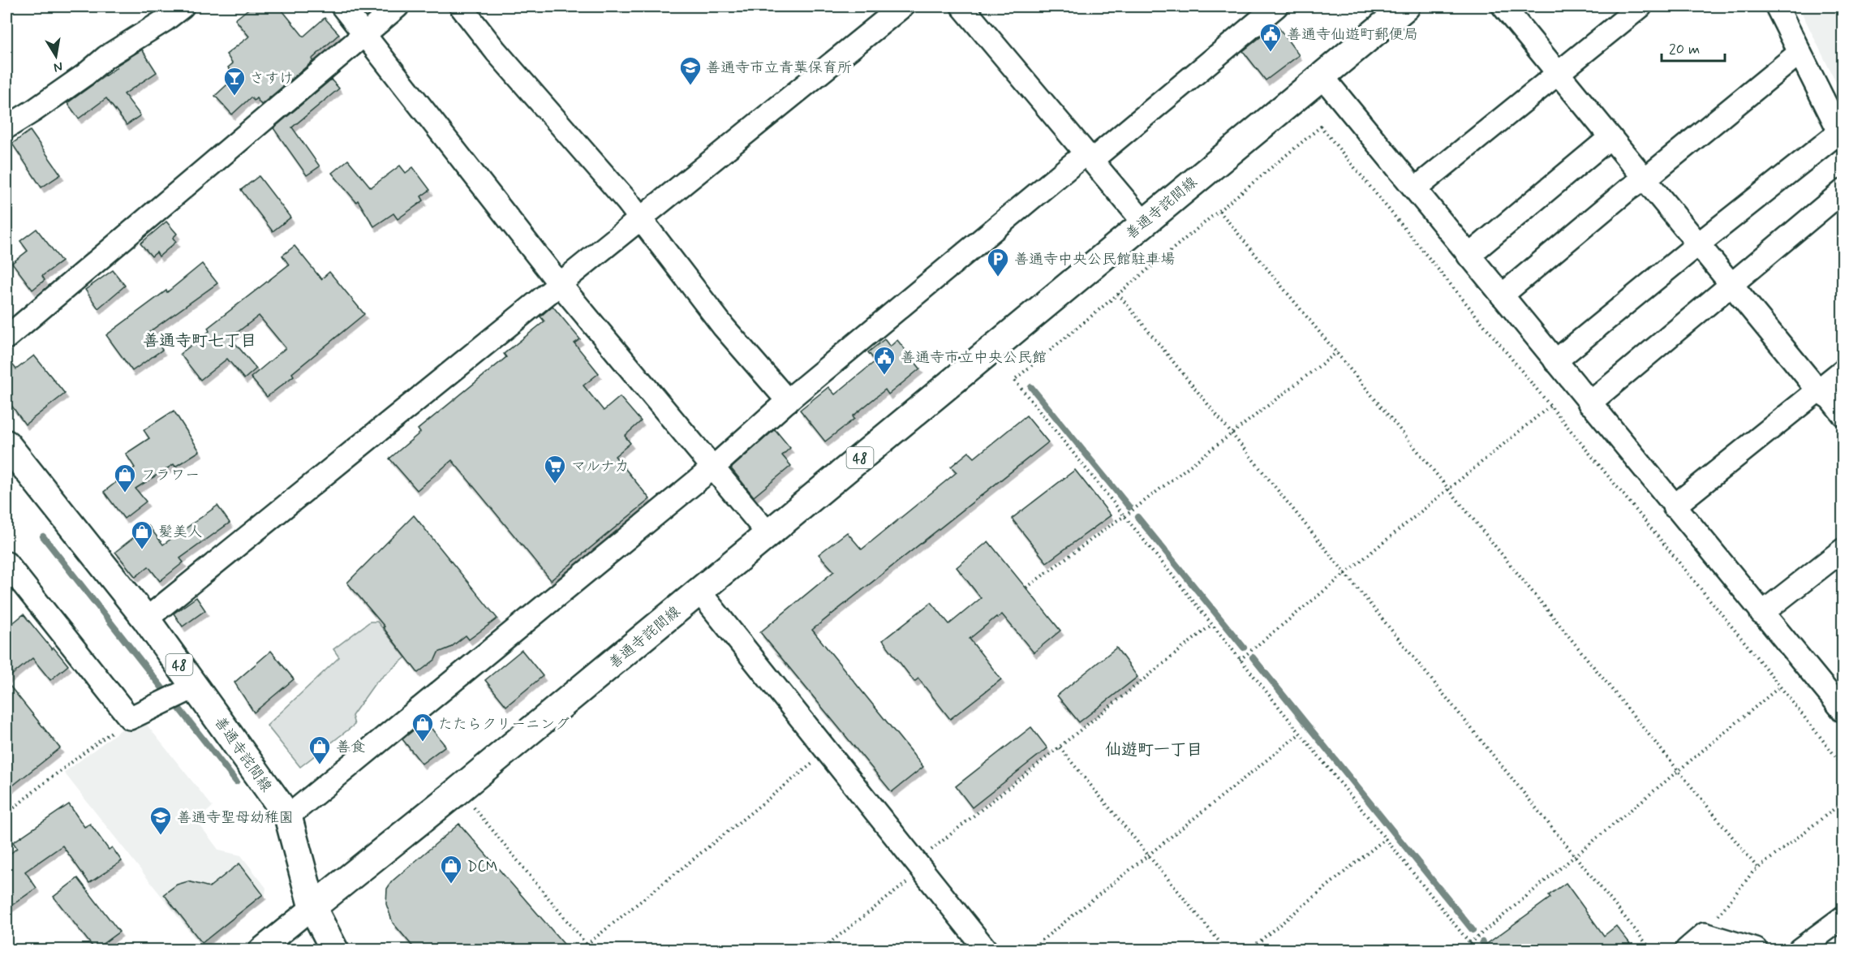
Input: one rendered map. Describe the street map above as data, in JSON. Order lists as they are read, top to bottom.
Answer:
{
  "streets": {
    "main road": ["善通寺詫間線", "48"]
  },
  "districts": ["善通寺町七丁目", "仙遊町一丁目"],
  "places": {
    "public building": ["善通寺仙遊町郵便局", "善通寺市立中央公民館"],
    "school or university": ["善通寺市立青葉保育所", "善通寺聖母幼稚園"],
    "bar": ["さすけ"],
    "parking": ["善通寺中央公民館駐車場"],
    "supermarket": ["マルナカ"],
    "shop": [
      "フラワー",
      "髪美人",
      "たたらクリーニング",
      "善食",
      "DCM"
    ]
  },
  "scale_bar": "20 m",
  "north": "bottom"
}
